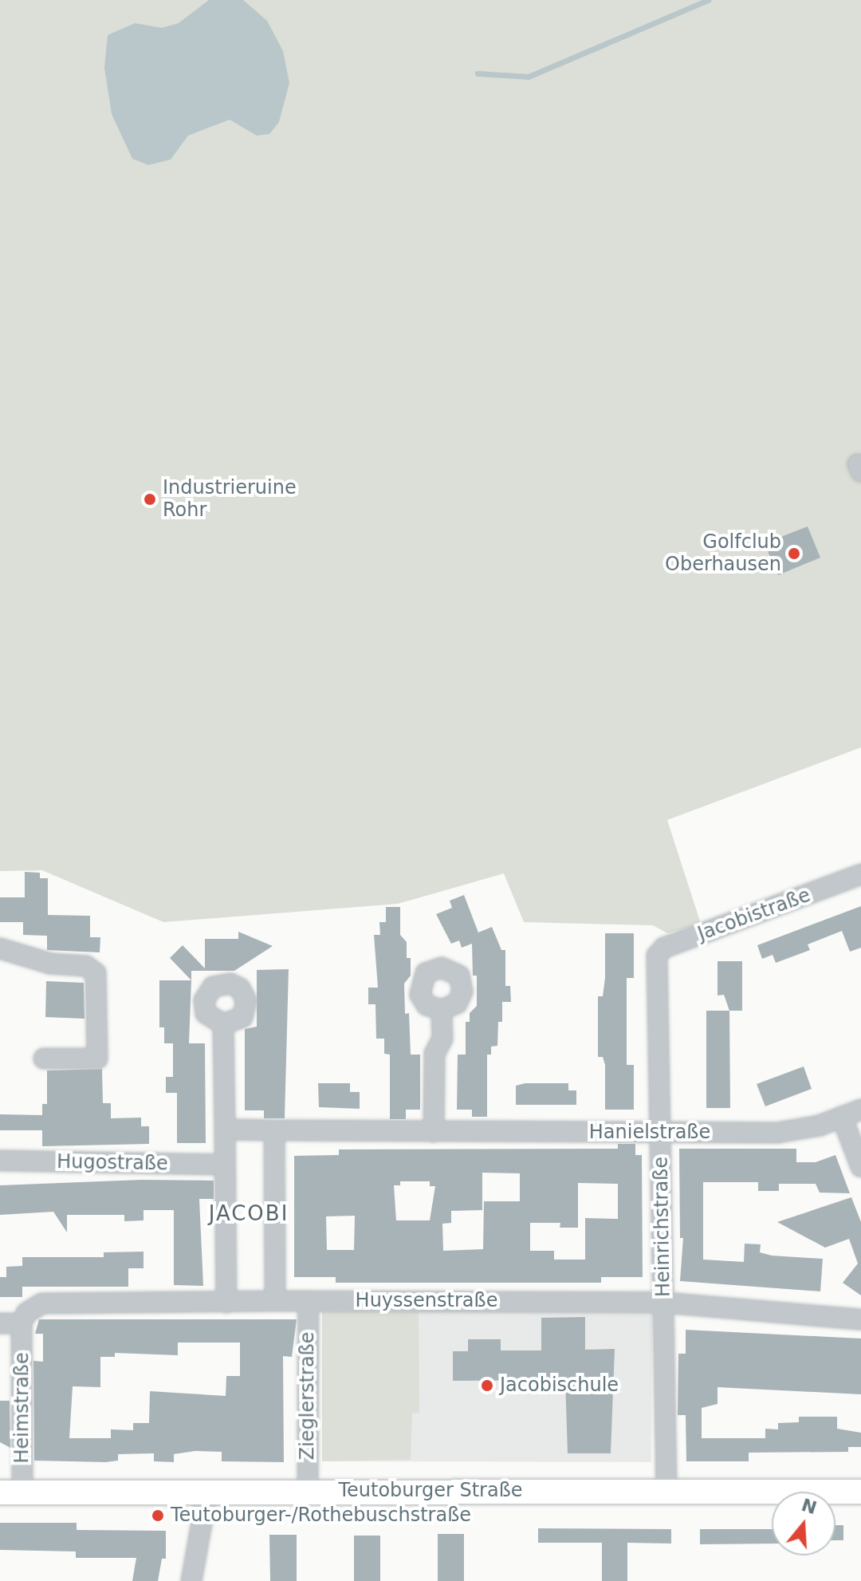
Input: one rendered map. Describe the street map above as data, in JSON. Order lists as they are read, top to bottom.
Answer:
{
  "streets": {
    "main road": ["Teutoburger Straße"],
    "street": [
      "Jacobistraße",
      "Hanielstraße",
      "Hugostraße",
      "Heinrichstraße",
      "Huyssenstraße",
      "Zieglerstraße",
      "Heimstraße"
    ]
  },
  "crossings": [
    ["Jacobistraße", "Heinrichstraße"],
    ["Hanielstraße", "Heinrichstraße"],
    ["Heinrichstraße", "Huyssenstraße"],
    ["Heinrichstraße", "Teutoburger Straße"],
    ["Huyssenstraße", "Zieglerstraße"],
    ["Huyssenstraße", "Heimstraße"],
    ["Zieglerstraße", "Teutoburger Straße"],
    ["Heimstraße", "Teutoburger Straße"]
  ],
  "districts": ["JACOBI"],
  "places": [
    "Industrieruine Rohr",
    "Golfclub Oberhausen",
    "Jacobischule",
    "Teutoburger-/Rothebuschstraße"
  ],
  "north": "top"
}
